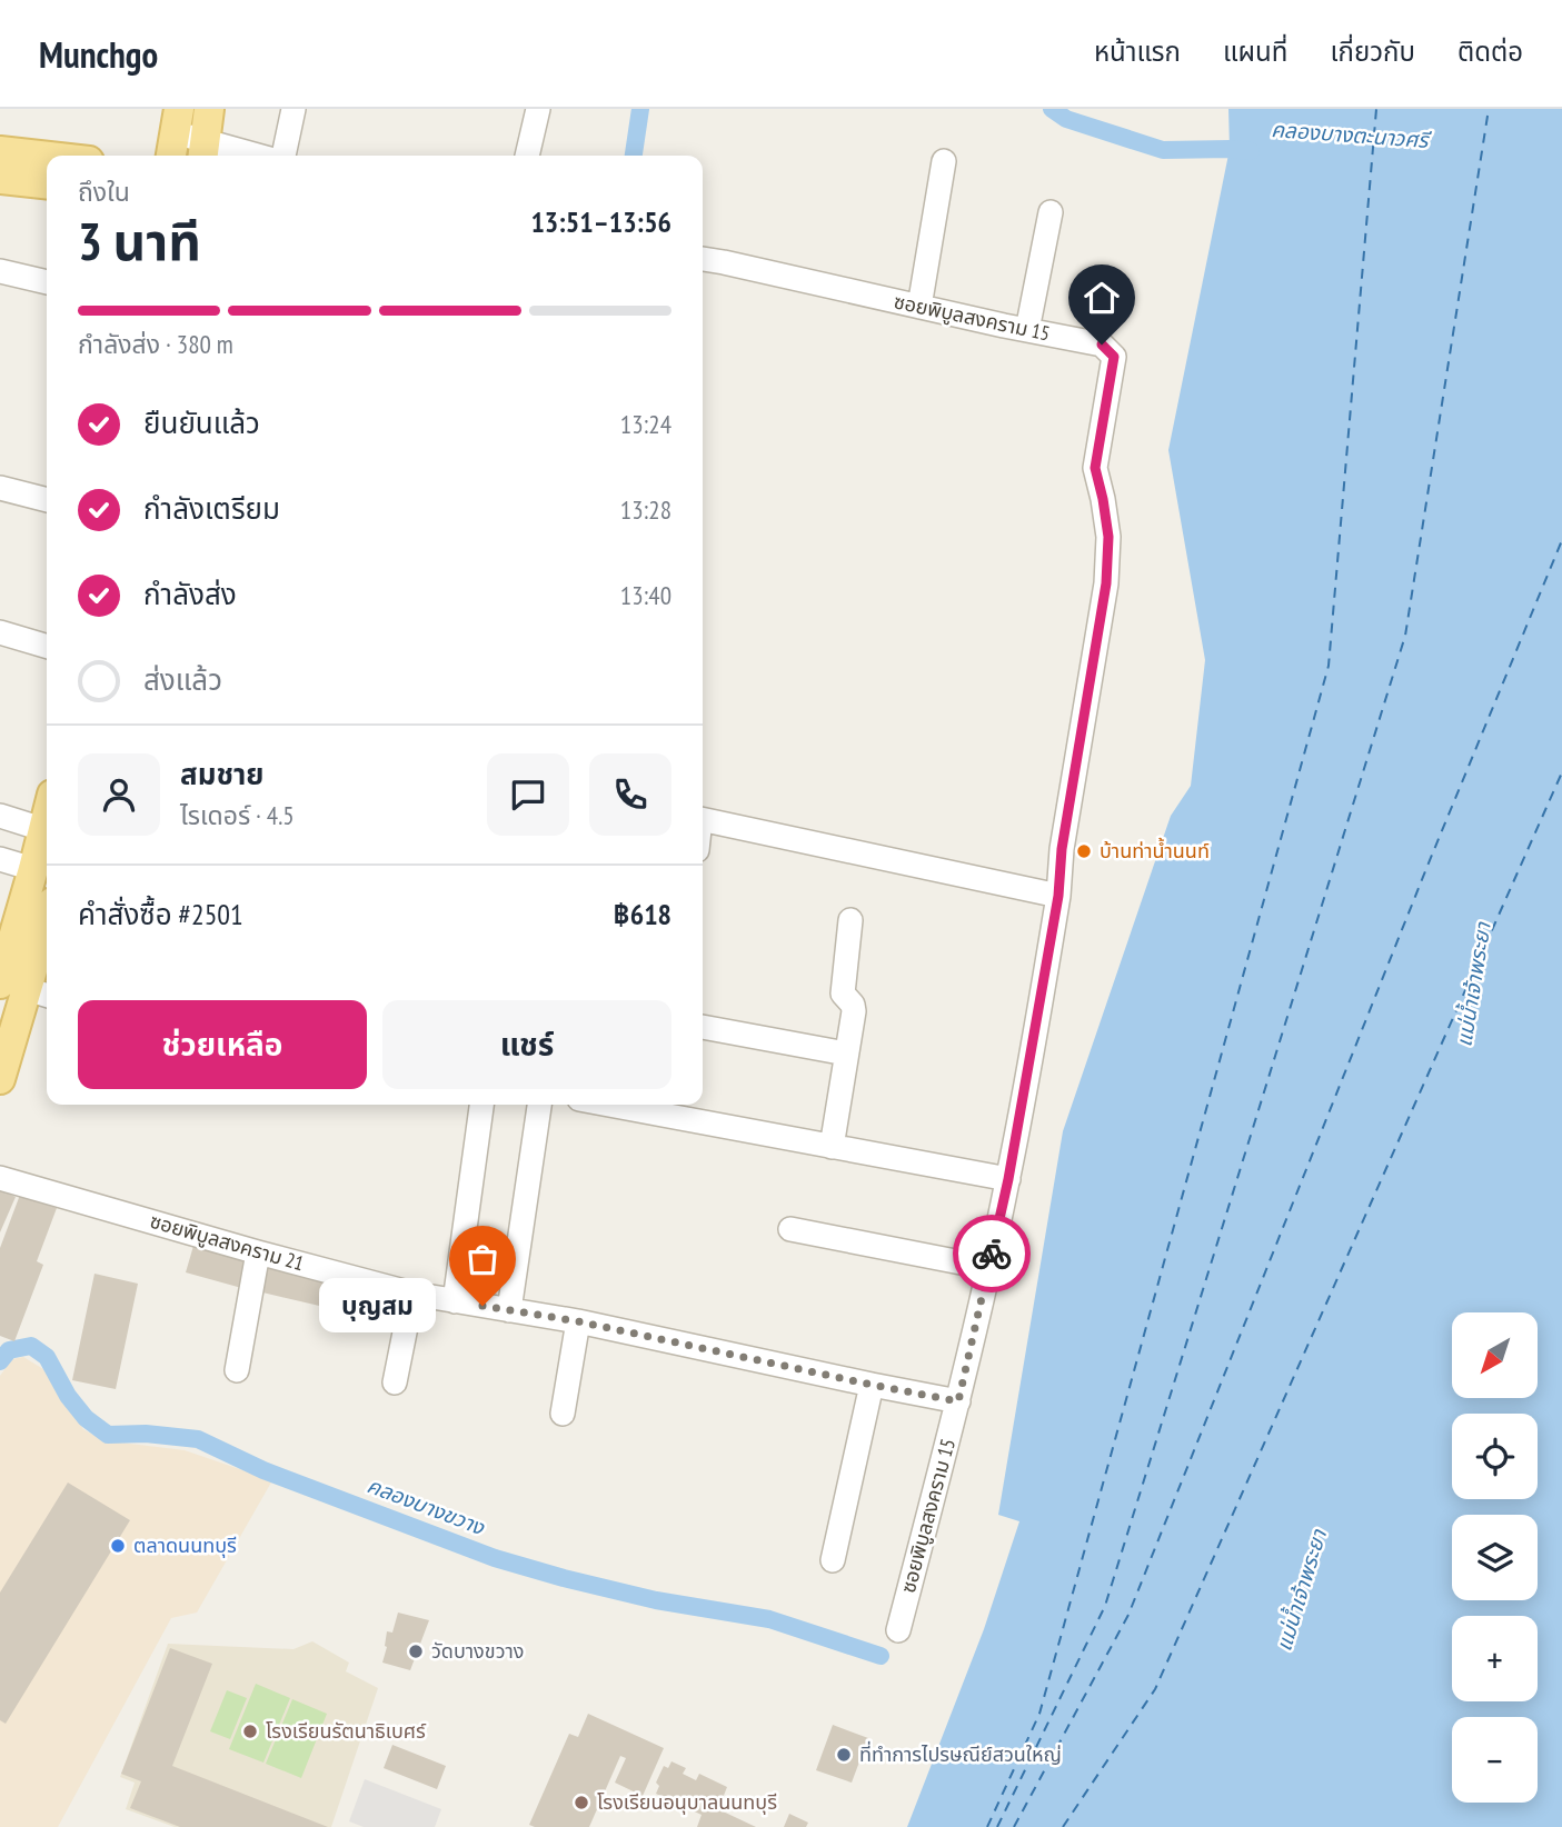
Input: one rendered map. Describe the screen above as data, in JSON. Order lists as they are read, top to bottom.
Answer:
{
  "streets": {
    "street": ["ซอยพิบูลสงคราม 15", "ซอยพิบูลสงคราม 21"]
  },
  "crossings": [
    ["ซอยพิบูลสงคราม 15", "ซอยพิบูลสงคราม 21"]
  ],
  "water": ["คลองบางตะนาวศรี", "แม่น้ำเจ้าพระยา", "คลองบางขวาง"],
  "places": [
    "บ้านท่าน้ำนนท์",
    "บุญสม",
    "ตลาดนนทบุรี",
    "วัดบางขวาง",
    "โรงเรียนรัตนาธิเบศร์",
    "ที่ทำการไปรษณีย์สวนใหญ่",
    "โรงเรียนอนุบาลนนทบุรี"
  ],
  "north": "bottom left",
  "page": {
    "header": "Munchgo",
    "nav": [
      "หน้าแรก",
      "แผนที่",
      "เกี่ยวกับ",
      "ติดต่อ"
    ],
    "heading": ["3 นาที", "ถึงใน", "13:51–13:56"],
    "panel": [
      "สมชาย",
      "ไรเดอร์ · 4.5",
      "คำสั่งซื้อ #2501",
      "฿618"
    ],
    "bar": "กำลังส่ง · 380 m",
    "list": [
      ["ยืนยันแล้ว", "13:24"],
      ["กำลังเตรียม", "13:28"],
      ["กำลังส่ง", "13:40"],
      "ส่งแล้ว"
    ],
    "buttons": ["ช่วยเหลือ", "แชร์"],
    "bubble": "บุญสม",
    "map_buttons": ["+", "−"]
  }
}
